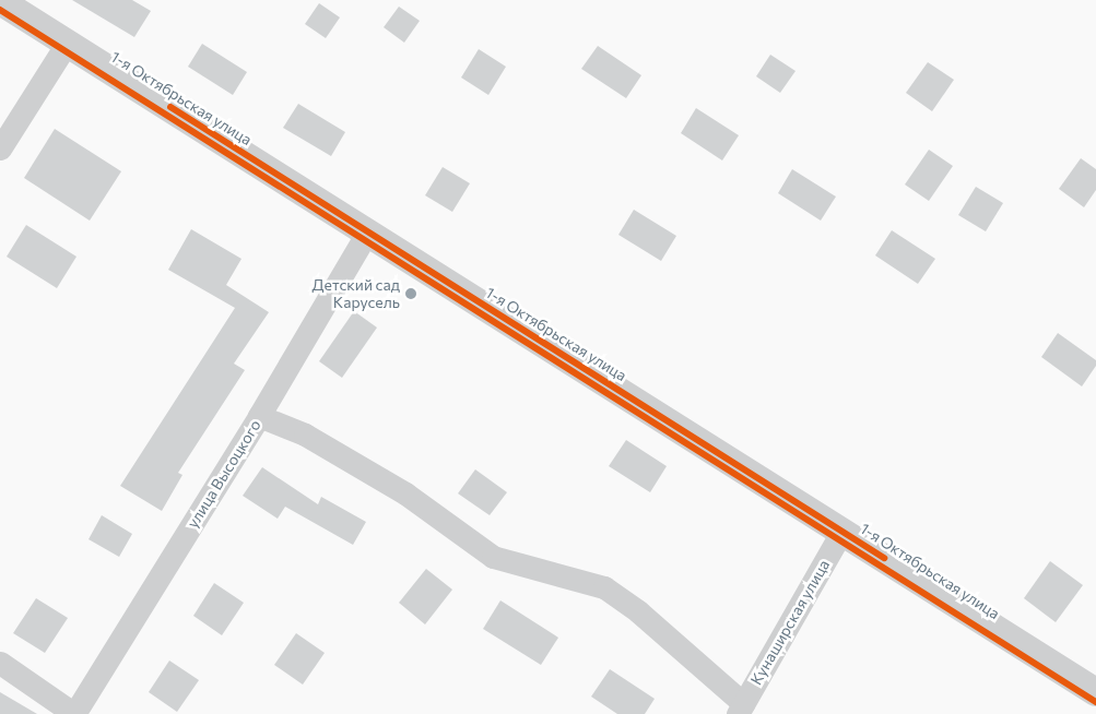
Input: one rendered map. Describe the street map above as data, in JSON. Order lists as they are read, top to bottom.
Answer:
{
  "streets": {
    "street": ["1-я Октябрьская улица", "улица Высоцкого", "Кунаширская улица"]
  },
  "crossings": [
    ["1-я Октябрьская улица", "улица Высоцкого"],
    ["1-я Октябрьская улица", "Кунаширская улица"]
  ],
  "places": ["Детский сад Карусель"]
}
